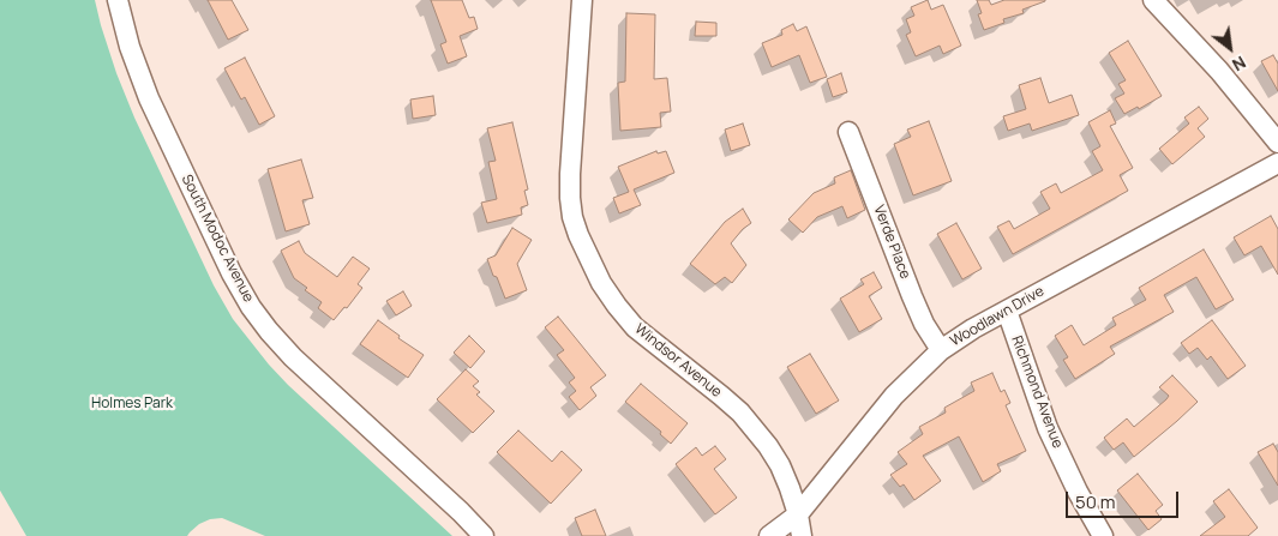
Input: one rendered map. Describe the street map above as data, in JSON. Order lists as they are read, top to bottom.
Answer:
{
  "streets": {
    "street": [
      "South Modoc Avenue",
      "Verde Place",
      "Woodlawn Drive",
      "Windsor Avenue",
      "Richmond Avenue"
    ]
  },
  "crossings": [
    ["Verde Place", "Woodlawn Drive"],
    ["Woodlawn Drive", "Windsor Avenue"],
    ["Woodlawn Drive", "Richmond Avenue"]
  ],
  "parks": ["Holmes Park"],
  "scale_bar": "50 m",
  "north": "bottom right"
}
